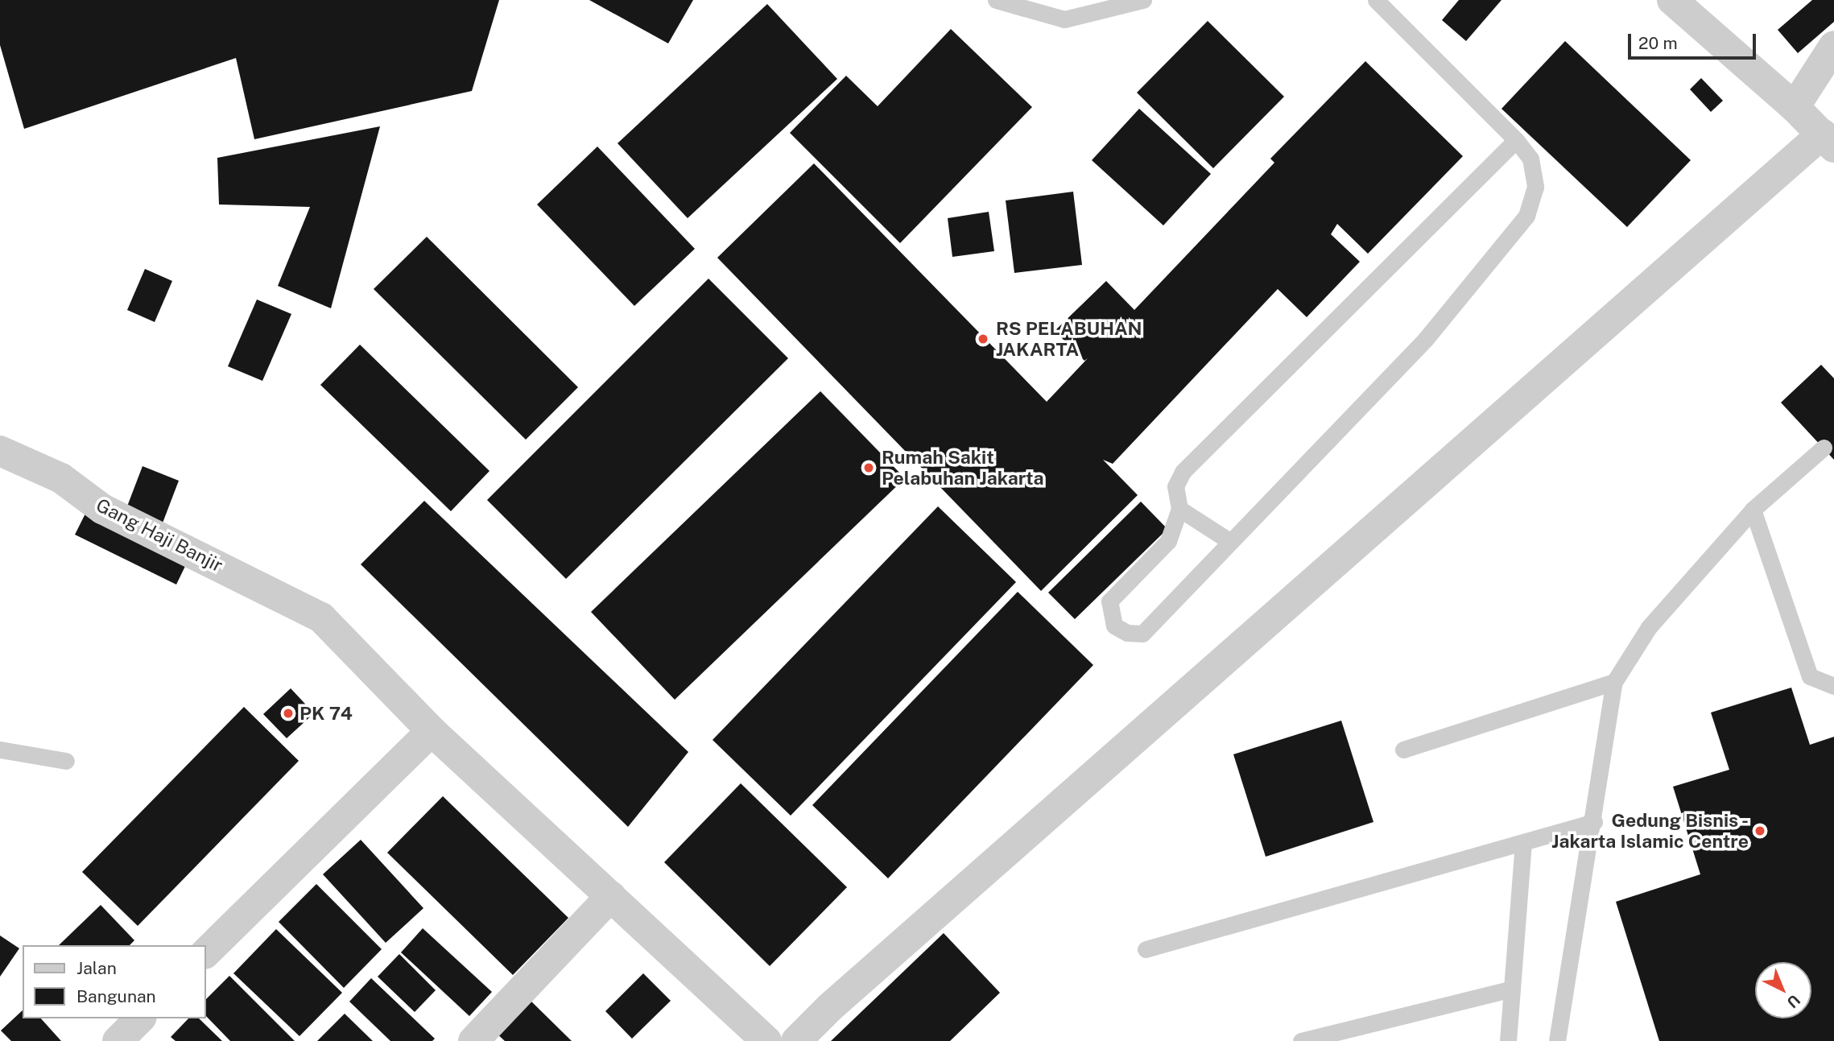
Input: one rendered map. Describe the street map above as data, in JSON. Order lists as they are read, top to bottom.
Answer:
{
  "streets": {
    "street": ["Gang Haji Banjir"]
  },
  "places": [
    "RS PELABUHAN JAKARTA",
    "Rumah Sakit Pelabuhan Jakarta",
    "PK 74",
    "Gedung Bisnis - Jakarta Islamic Centre"
  ],
  "legend": ["Jalan", "Bangunan"],
  "scale_bar": "20 m",
  "north": "bottom right"
}
